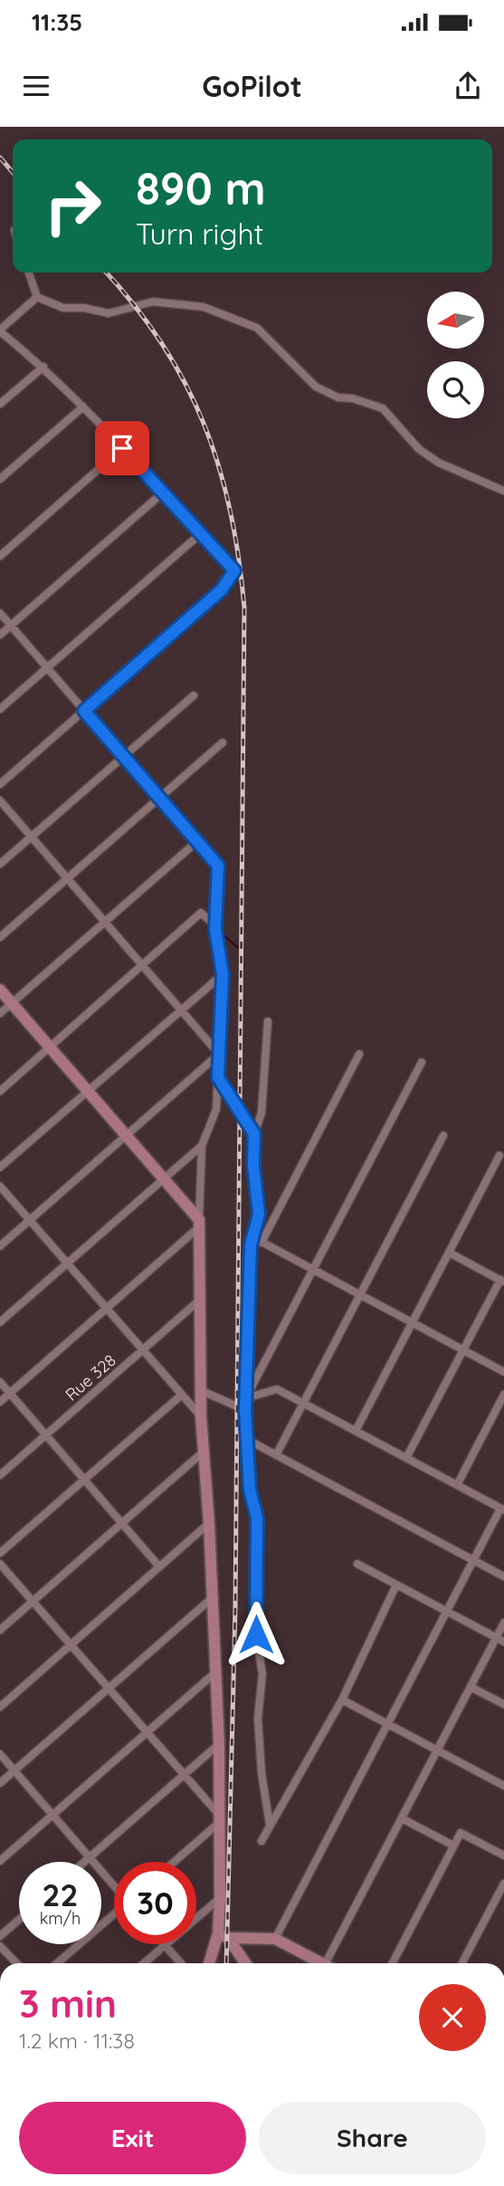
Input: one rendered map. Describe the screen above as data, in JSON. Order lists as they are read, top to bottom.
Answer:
{
  "streets": {
    "street": ["Rue 328"]
  },
  "north": "left",
  "page": {
    "status": "11:35",
    "header": "GoPilot",
    "turn": ["890 m", "Turn right"],
    "speed": "22 km/h",
    "limit": "30",
    "heading": ["3 min", "1.2 km · 11:38"],
    "buttons": ["Exit", "Share"]
  }
}
